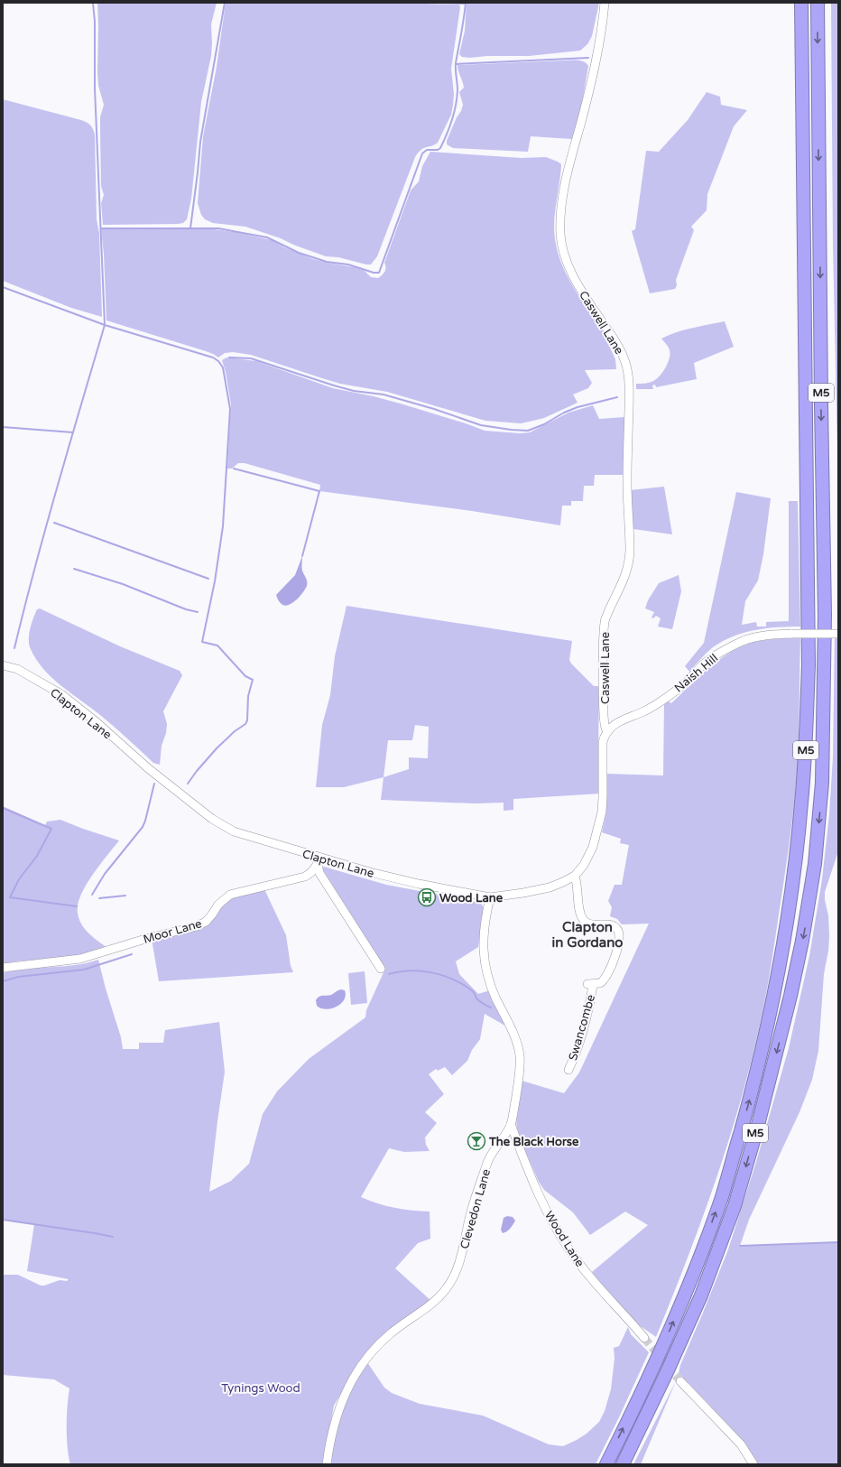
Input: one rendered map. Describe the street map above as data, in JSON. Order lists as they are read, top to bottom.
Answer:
{
  "streets": {
    "highway": ["M5"],
    "street": [
      "Caswell Lane",
      "Naish Hill",
      "Clapton Lane",
      "Moor Lane",
      "Swancombe",
      "Clevedon Lane",
      "Wood Lane"
    ]
  },
  "crossings": [
    ["Caswell Lane", "Naish Hill"],
    ["Caswell Lane", "Clapton Lane"],
    ["Naish Hill", "Clapton Lane"],
    ["Clapton Lane", "Moor Lane"],
    ["Clapton Lane", "Swancombe"],
    ["Clapton Lane", "Clevedon Lane"],
    ["Clevedon Lane", "Wood Lane"]
  ],
  "districts": ["Clapton in Gordano"],
  "parks": ["Tynings Wood"],
  "places": {
    "bus stop": ["Wood Lane"],
    "bar": ["The Black Horse"]
  }
}
